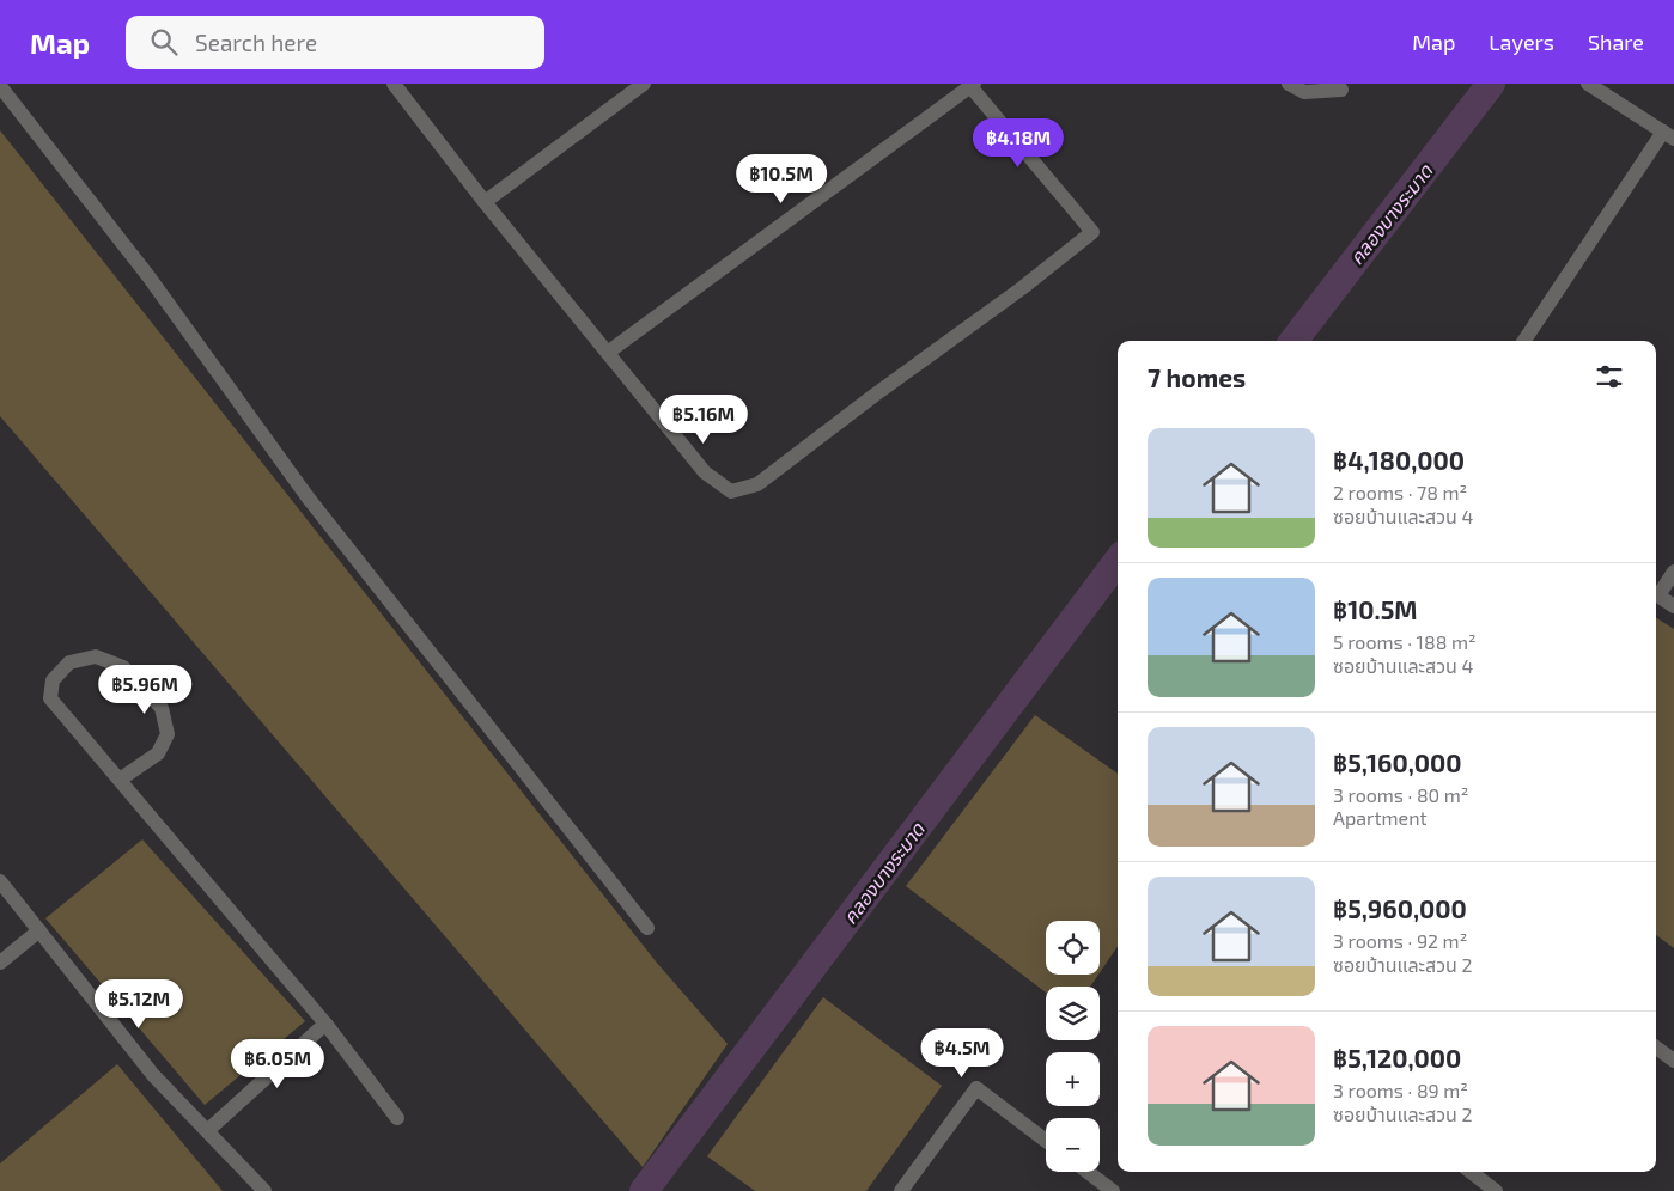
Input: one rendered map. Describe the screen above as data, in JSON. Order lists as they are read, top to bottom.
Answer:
{
  "water": ["คลองบางระมาด"],
  "page": {
    "header": "Map",
    "search": "Search here",
    "nav": ["Map", "Layers", "Share"],
    "price": [
      "฿4.18M",
      "฿10.5M",
      "฿5.16M",
      "฿5.96M",
      "฿5.12M",
      "฿4.5M",
      "฿6.05M"
    ],
    "heading": "7 homes",
    "list": [
      {
        "name": "฿4,180,000",
        "note": "2 rooms · 78 m² · ซอยบ้านและสวน 4"
      },
      {
        "name": "฿10.5M",
        "note": "5 rooms · 188 m² · ซอยบ้านและสวน 4"
      },
      {
        "name": "฿5,160,000",
        "note": "3 rooms · 80 m² · Apartment"
      },
      {
        "name": "฿5,960,000",
        "note": "3 rooms · 92 m² · ซอยบ้านและสวน 2"
      },
      {
        "name": "฿5,120,000",
        "note": "3 rooms · 89 m² · ซอยบ้านและสวน 2"
      }
    ],
    "map_buttons": ["+", "−"]
  }
}
